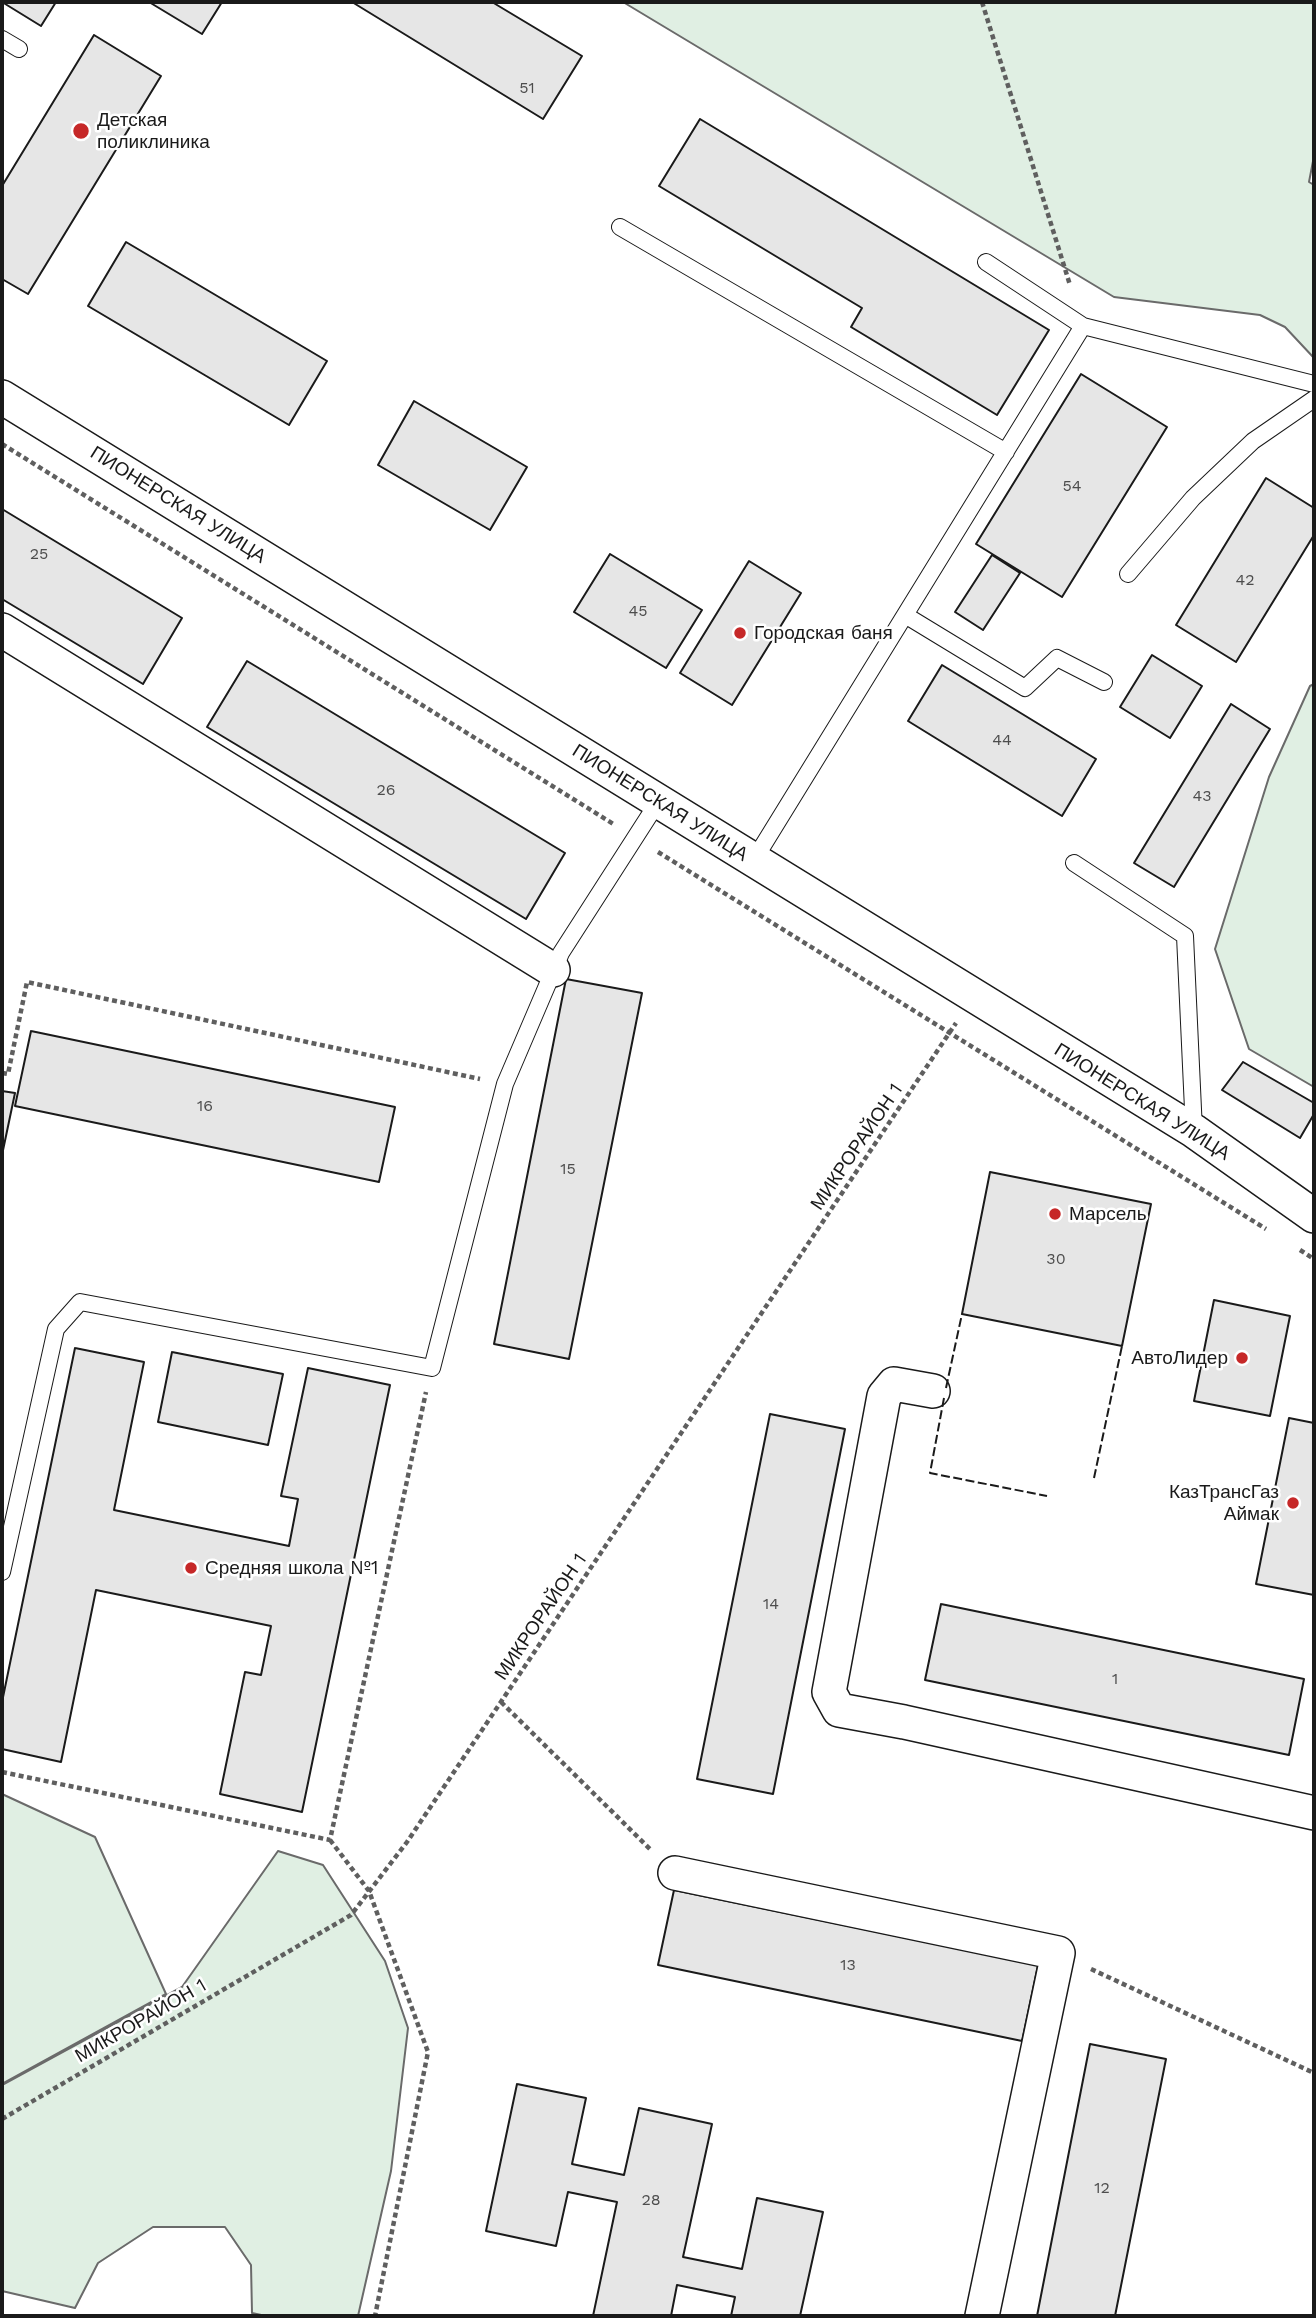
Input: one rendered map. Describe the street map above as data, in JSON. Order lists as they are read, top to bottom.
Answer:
{
  "streets": {
    "street": ["ПИОНЕРСКАЯ УЛИЦА"],
    "path": ["МИКРОРАЙОН 1"]
  },
  "crossings": [
    ["ПИОНЕРСКАЯ УЛИЦА", "МИКРОРАЙОН 1"]
  ],
  "places": [
    "Детская поликлиника",
    "Городская баня",
    "Марсель",
    "АвтоЛидер",
    "КазТрансГаз Аймак",
    "Средняя школа №1"
  ],
  "house_numbers": [
    "51",
    "54",
    "25",
    "42",
    "45",
    "44",
    "26",
    "43",
    "16",
    "15",
    "30",
    "14",
    "1",
    "13",
    "12",
    "28"
  ]
}
